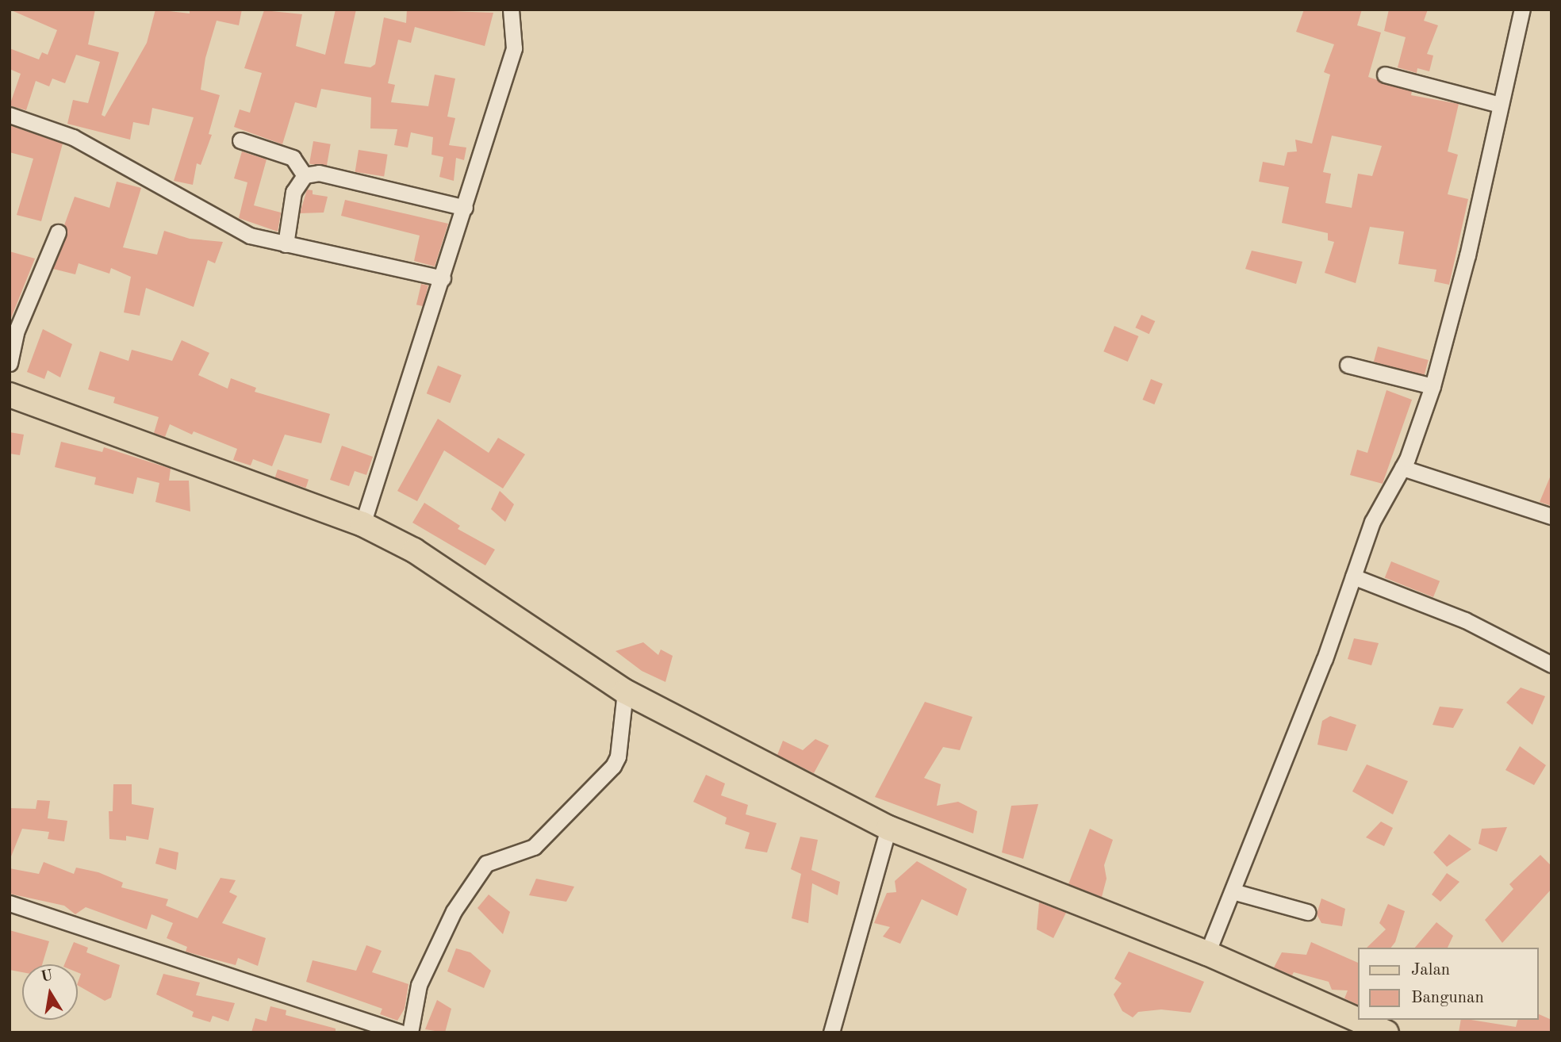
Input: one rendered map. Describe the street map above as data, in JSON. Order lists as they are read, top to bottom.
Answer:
{
  "legend": ["Jalan", "Bangunan"],
  "north": "top"
}
